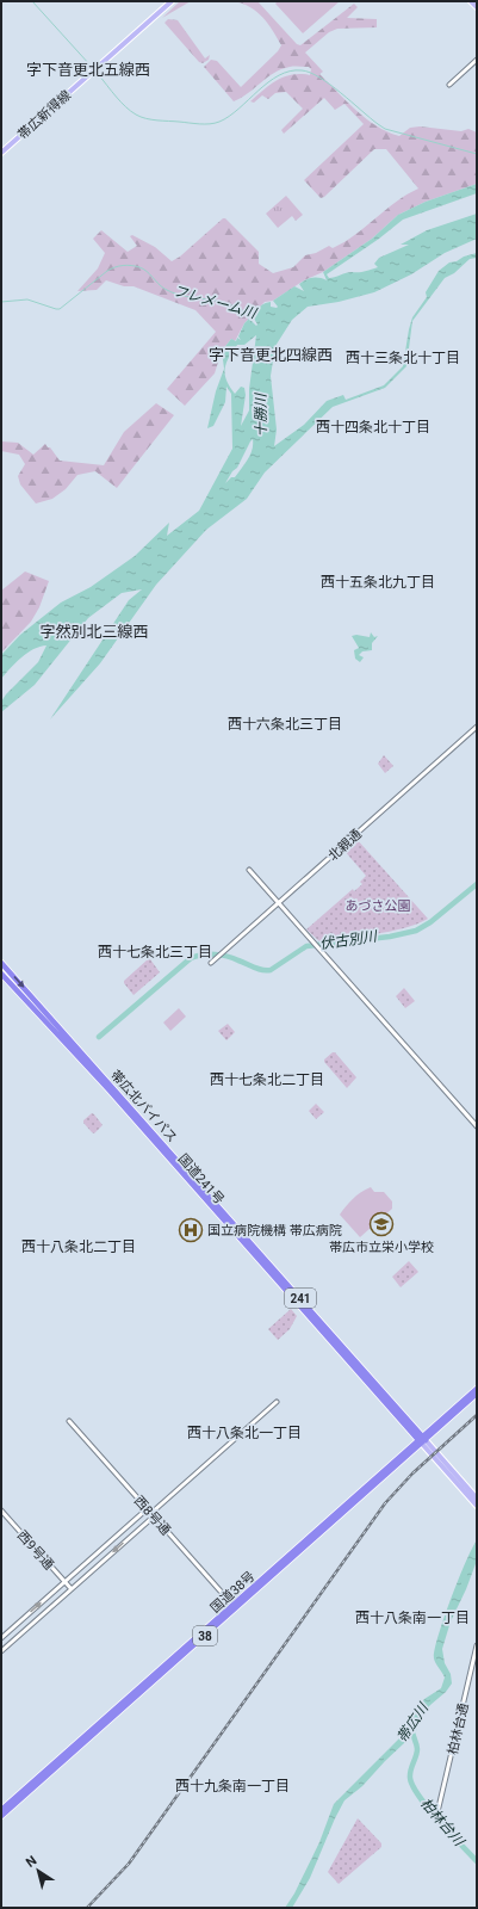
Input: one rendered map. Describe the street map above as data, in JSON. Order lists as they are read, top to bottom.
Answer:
{
  "streets": {
    "highway": [
      "帯広北バイパス",
      "国道241号",
      "241",
      "国道38号",
      "38"
    ],
    "main road": ["帯広新得線"],
    "street": [
      "北親通",
      "西8号通",
      "西9号通",
      "柏林台通"
    ]
  },
  "crossings": [
    ["帯広北バイパス", "国道241号"],
    ["帯広北バイパス", "国道38号"],
    ["国道241号", "国道38号"],
    ["西8号通", "国道38号"]
  ],
  "one_way": ["帯広北バイパス"],
  "districts": [
    "字下音更北五線西",
    "字下音更北四線西",
    "西十三条北十丁目",
    "西十四条北十丁目",
    "西十五条北九丁目",
    "字然別北三線西",
    "西十六条北三丁目",
    "西十七条北三丁目",
    "西十七条北二丁目",
    "西十八条北二丁目",
    "西十八条北一丁目",
    "西十八条南一丁目",
    "西十九条南一丁目"
  ],
  "water": [
    "フレメーム川",
    "十勝川",
    "伏古別川",
    "帯広川",
    "柏林台川"
  ],
  "parks": ["あづさ公園"],
  "places": {
    "school or university": ["帯広市立栄小学校"],
    "hospital": ["国立病院機構 帯広病院"]
  },
  "north": "top left"
}
